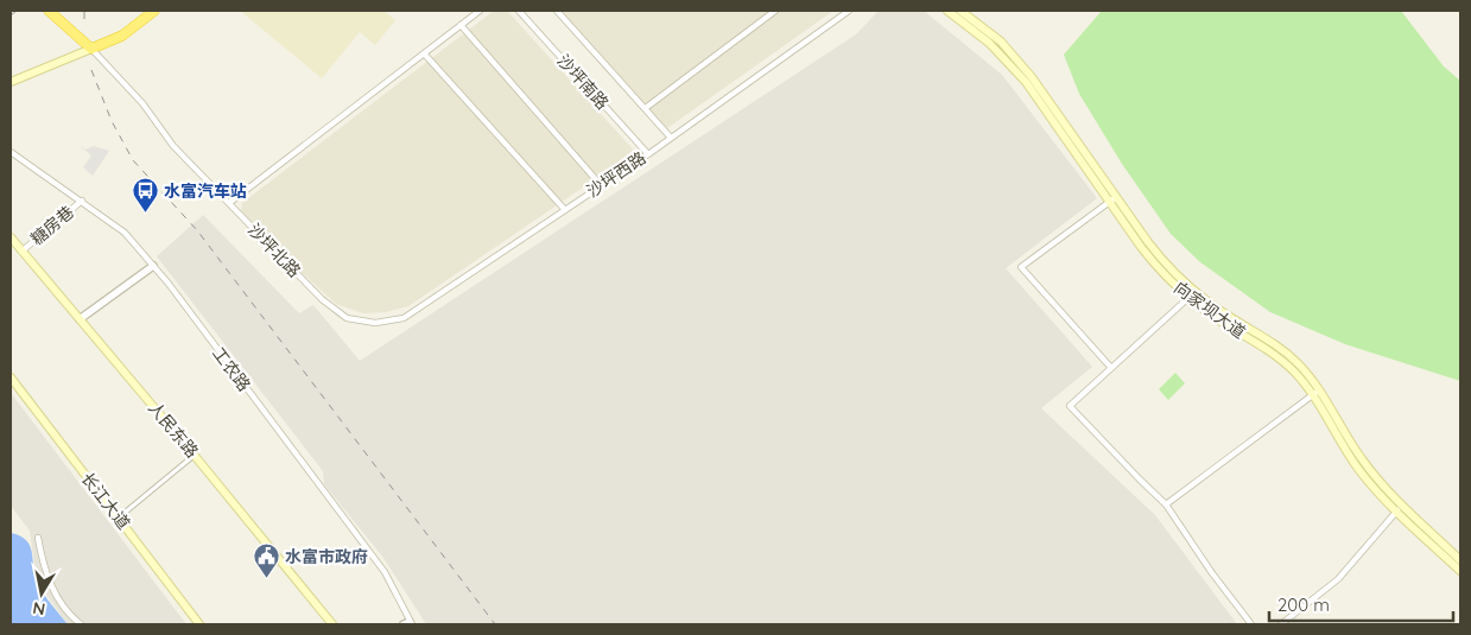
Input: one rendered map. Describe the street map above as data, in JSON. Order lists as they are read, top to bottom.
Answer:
{
  "streets": {
    "main road": ["向家坝大道", "人民东路", "长江大道"],
    "street": [
      "沙坪南路",
      "沙坪西路",
      "糖房巷",
      "沙坪北路",
      "工农路"
    ]
  },
  "crossings": [
    ["沙坪南路", "沙坪西路"],
    ["沙坪西路", "沙坪北路"],
    ["糖房巷", "工农路"],
    ["糖房巷", "人民东路"]
  ],
  "places": {
    "bus stop": ["水富汽车站"],
    "public building": ["水富市政府"]
  },
  "scale_bar": "200 m",
  "north": "bottom"
}
